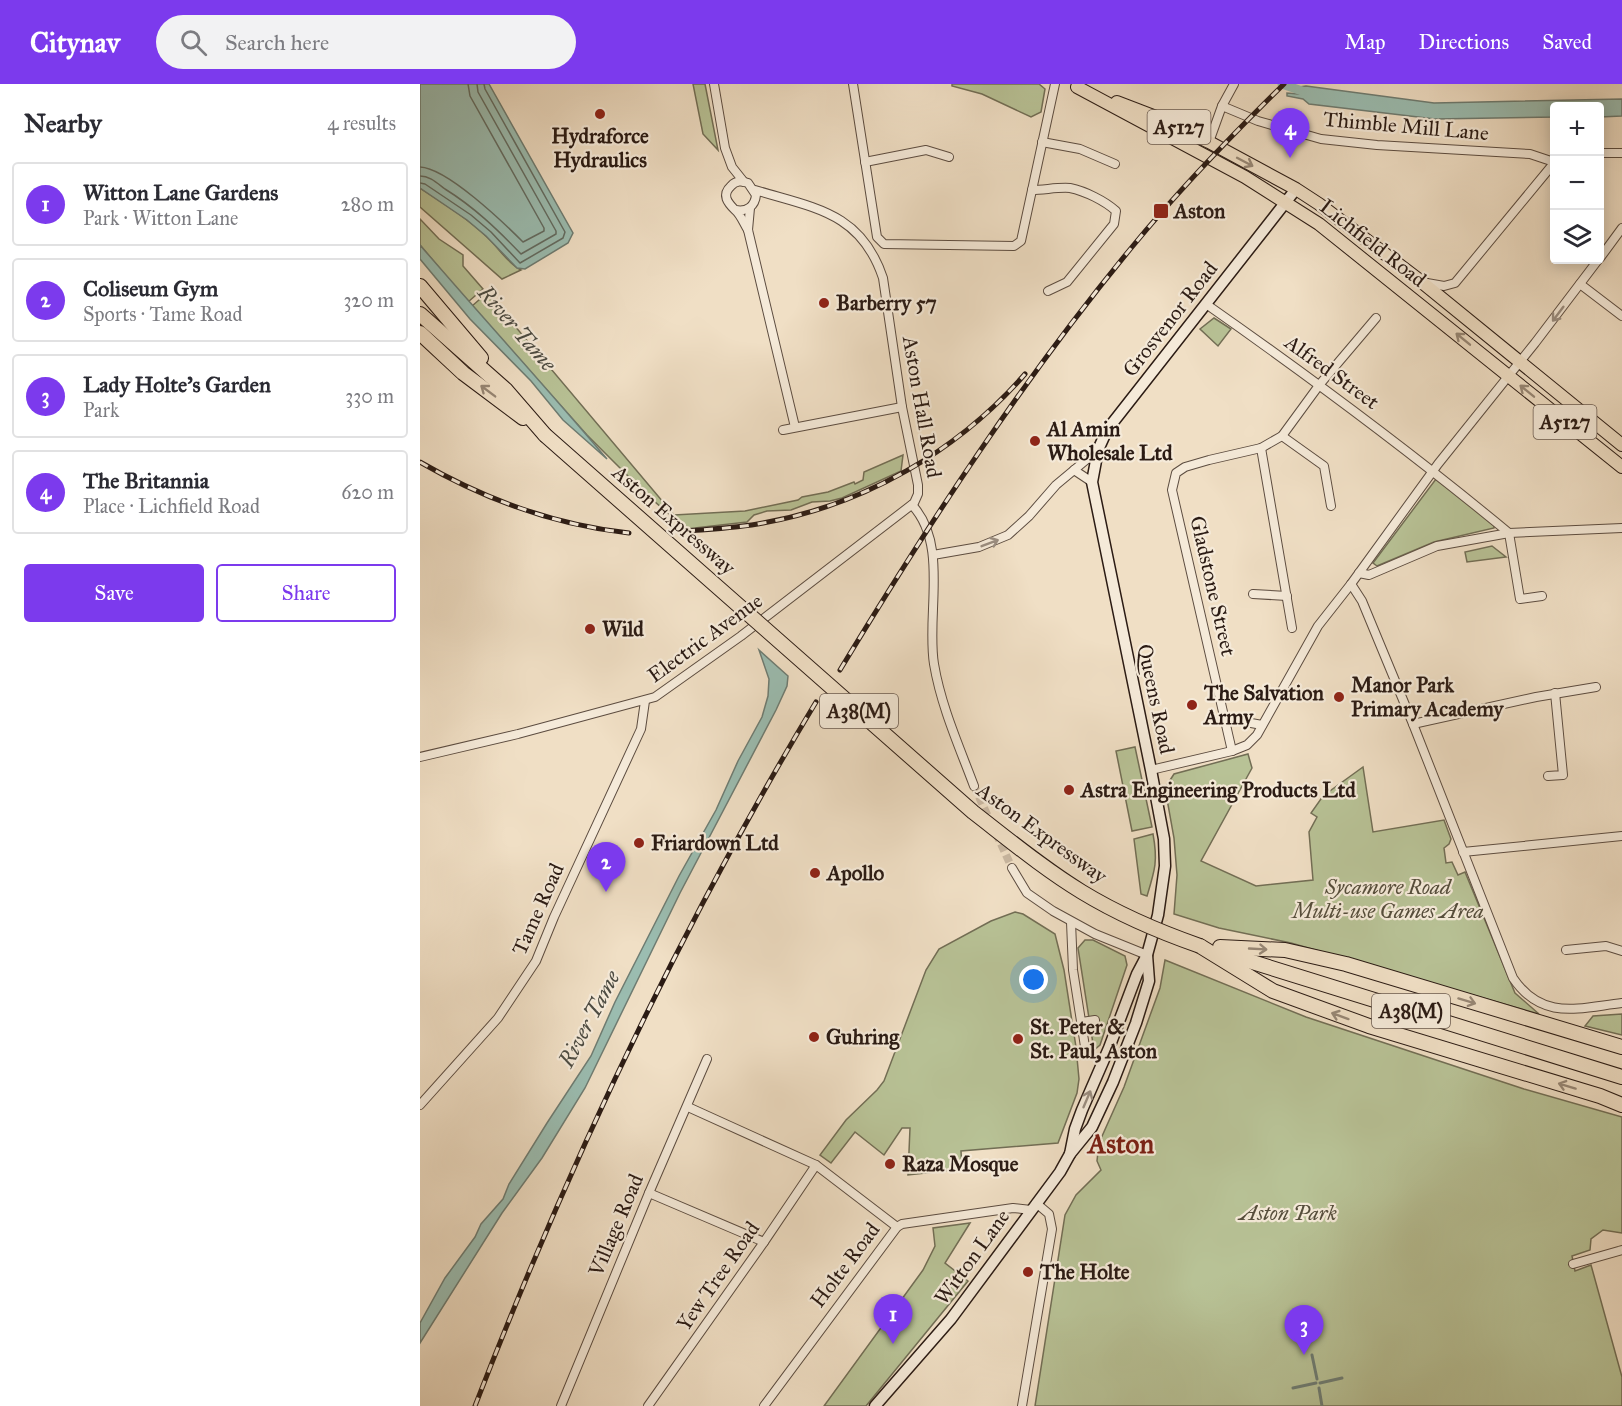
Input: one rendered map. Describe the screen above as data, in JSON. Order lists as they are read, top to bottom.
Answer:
{
  "streets": {
    "highway": ["Aston Expressway", "A38(M)"],
    "main road": [
      "A5127",
      "Lichfield Road",
      "Grosvenor Road",
      "Queens Road",
      "Witton Lane"
    ],
    "street": [
      "Thimble Mill Lane",
      "Alfred Street",
      "Aston Hall Road",
      "Gladstone Street",
      "Electric Avenue",
      "Tame Road",
      "Village Road",
      "Holte Road",
      "Yew Tree Road"
    ]
  },
  "crossings": [
    ["Lichfield Road", "Grosvenor Road"],
    ["Grosvenor Road", "Alfred Street"],
    ["Grosvenor Road", "Aston Hall Road"],
    ["Grosvenor Road", "Queens Road"],
    ["Aston Hall Road", "Electric Avenue"],
    ["Aston Expressway", "A38(M)"],
    ["Electric Avenue", "Tame Road"],
    ["Queens Road", "Witton Lane"],
    ["Witton Lane", "Holte Road"]
  ],
  "districts": ["Aston"],
  "water": ["River Tame"],
  "parks": ["Sycamore Road Multi-use Games Area", "Aston Park"],
  "places": {
    "other": [
      "Hydraforce Hydraulics",
      "Barberry 57",
      "Al Amin Wholesale Ltd",
      "Wild",
      "Manor Park Primary Academy",
      "The Salvation Army",
      "Astra Engineering Products Ltd",
      "Friardown Ltd",
      "Apollo",
      "Guhring",
      "St. Peter & St. Paul, Aston",
      "Raza Mosque",
      "The Holte"
    ],
    "transit": ["Aston"]
  },
  "page": {
    "header": "Citynav",
    "search": "Search here",
    "nav": ["Map", "Directions", "Saved"],
    "heading": ["Nearby", "4 results"],
    "map_buttons": ["+", "−"],
    "pins": [
      "4",
      "2",
      "1",
      "3"
    ],
    "list": [
      {
        "mark": "1",
        "name": "Witton Lane Gardens",
        "note": "Park · Witton Lane",
        "value": "280 m"
      },
      {
        "mark": "2",
        "name": "Coliseum Gym",
        "note": "Sports · Tame Road",
        "value": "320 m"
      },
      {
        "mark": "3",
        "name": "Lady Holte's Garden",
        "note": "Park",
        "value": "330 m"
      },
      {
        "mark": "4",
        "name": "The Britannia",
        "note": "Place · Lichfield Road",
        "value": "620 m"
      }
    ],
    "buttons": ["Save", "Share"]
  }
}
